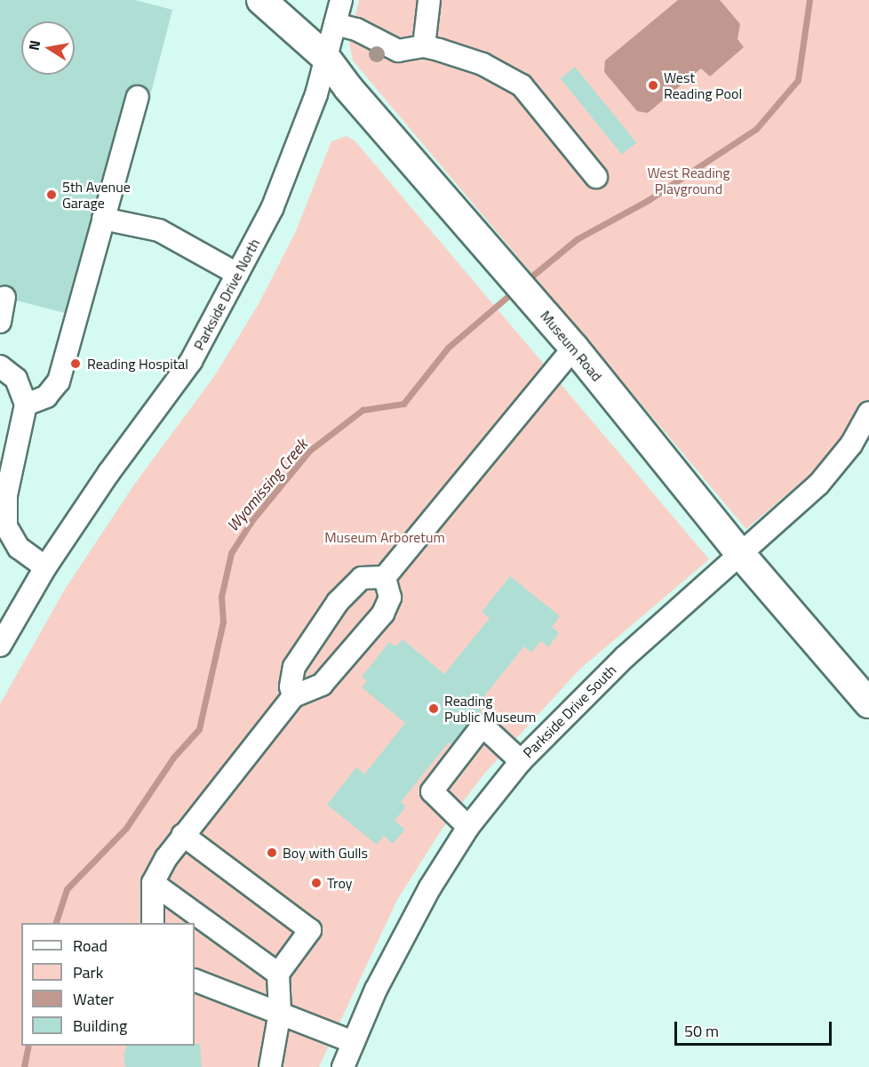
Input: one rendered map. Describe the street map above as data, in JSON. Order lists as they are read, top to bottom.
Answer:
{
  "streets": {
    "main road": ["Museum Road"],
    "street": ["Parkside Drive North", "Parkside Drive South"]
  },
  "crossings": [
    ["Parkside Drive North", "Museum Road"],
    ["Museum Road", "Parkside Drive South"]
  ],
  "water": ["Wyomissing Creek"],
  "parks": ["West Reading Playground", "Museum Arboretum"],
  "places": [
    "West Reading Pool",
    "5th Avenue Garage",
    "Reading Hospital",
    "Reading Public Museum",
    "Boy with Gulls",
    "Troy"
  ],
  "legend": [
    "Road",
    "Park",
    "Water",
    "Building"
  ],
  "scale_bar": "50 m",
  "north": "left"
}
